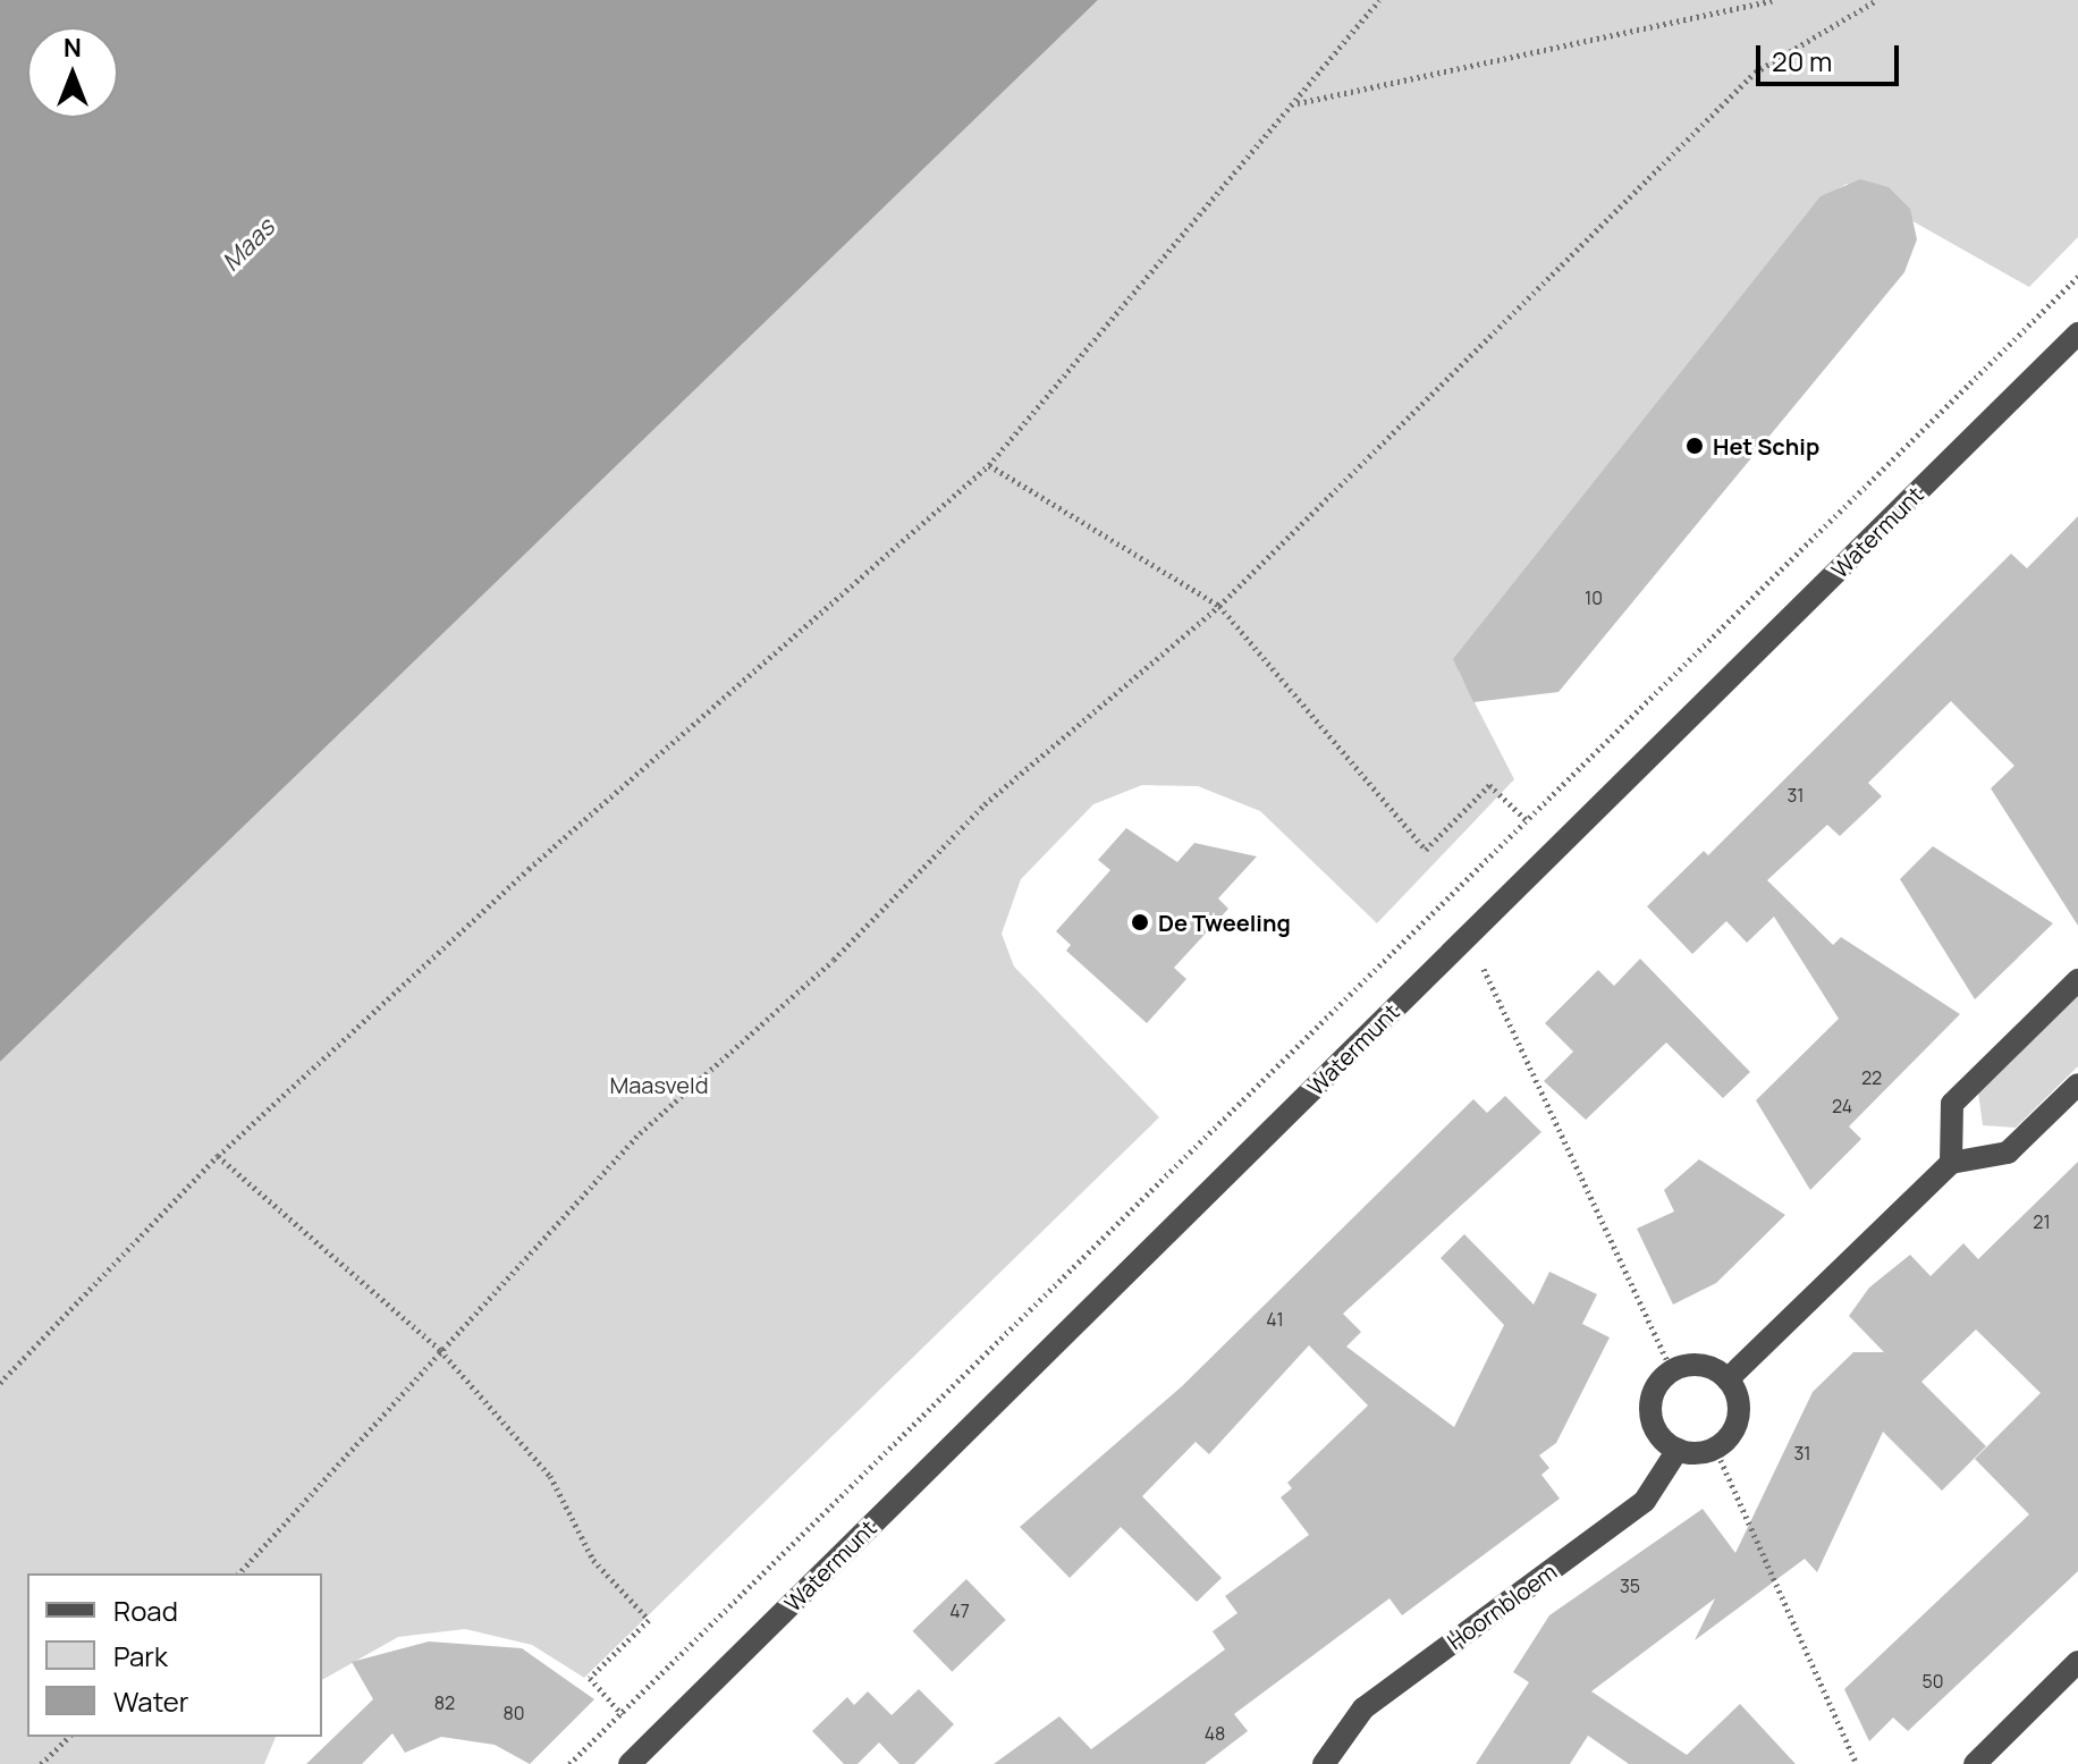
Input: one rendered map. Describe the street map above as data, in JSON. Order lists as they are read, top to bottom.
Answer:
{
  "streets": {
    "street": ["Watermunt", "Hoornbloem"]
  },
  "water": ["Maas"],
  "parks": ["Maasveld"],
  "places": ["Het Schip", "De Tweeling"],
  "house_numbers": [
    "10",
    "31",
    "22",
    "24",
    "21",
    "41",
    "31",
    "35",
    "47",
    "50",
    "82",
    "80",
    "48"
  ],
  "legend": ["Road", "Park", "Water"],
  "scale_bar": "20 m",
  "north": "top"
}
